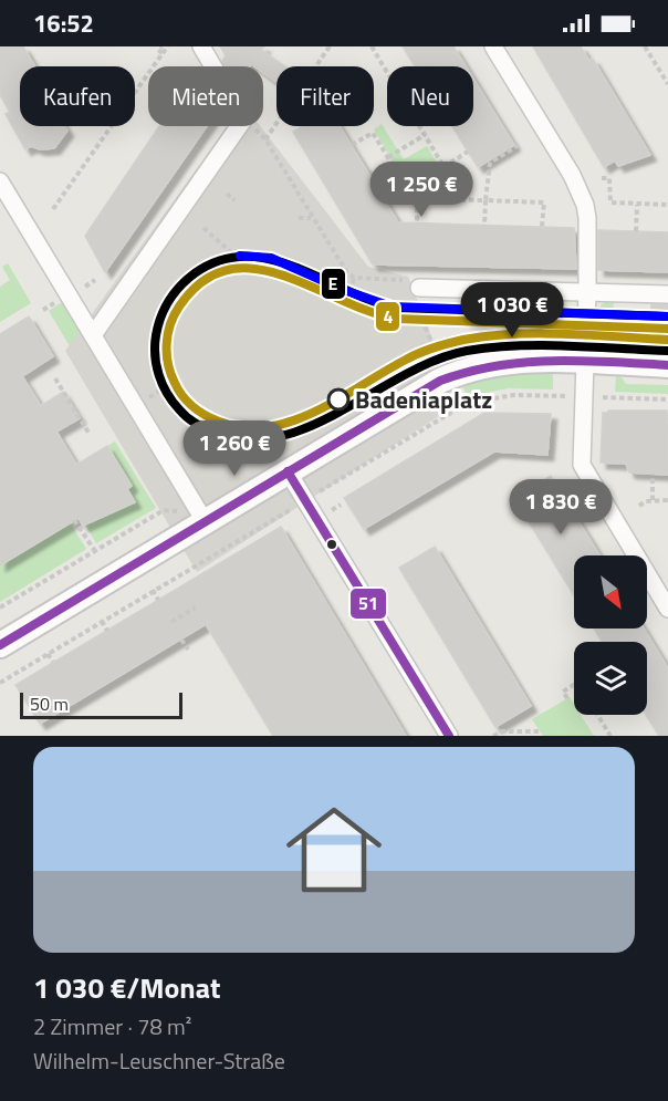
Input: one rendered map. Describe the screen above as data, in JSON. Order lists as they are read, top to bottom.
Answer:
{
  "places": ["Badeniaplatz"],
  "lines": ["transit line E", "transit line 4", "transit line 51"],
  "scale_bar": "50 m",
  "north": "bottom right",
  "page": {
    "status": "16:52",
    "chip": [
      "Kaufen",
      "Mieten",
      "Filter",
      "Neu"
    ],
    "price": [
      "1 250 €",
      "1 030 €",
      "1 260 €",
      "1 830 €"
    ],
    "scale": "50 m",
    "list": [
      {
        "name": "1 030 €/Monat",
        "note": "2 Zimmer · 78 m² · Wilhelm-Leuschner-Straße"
      }
    ]
  }
}
